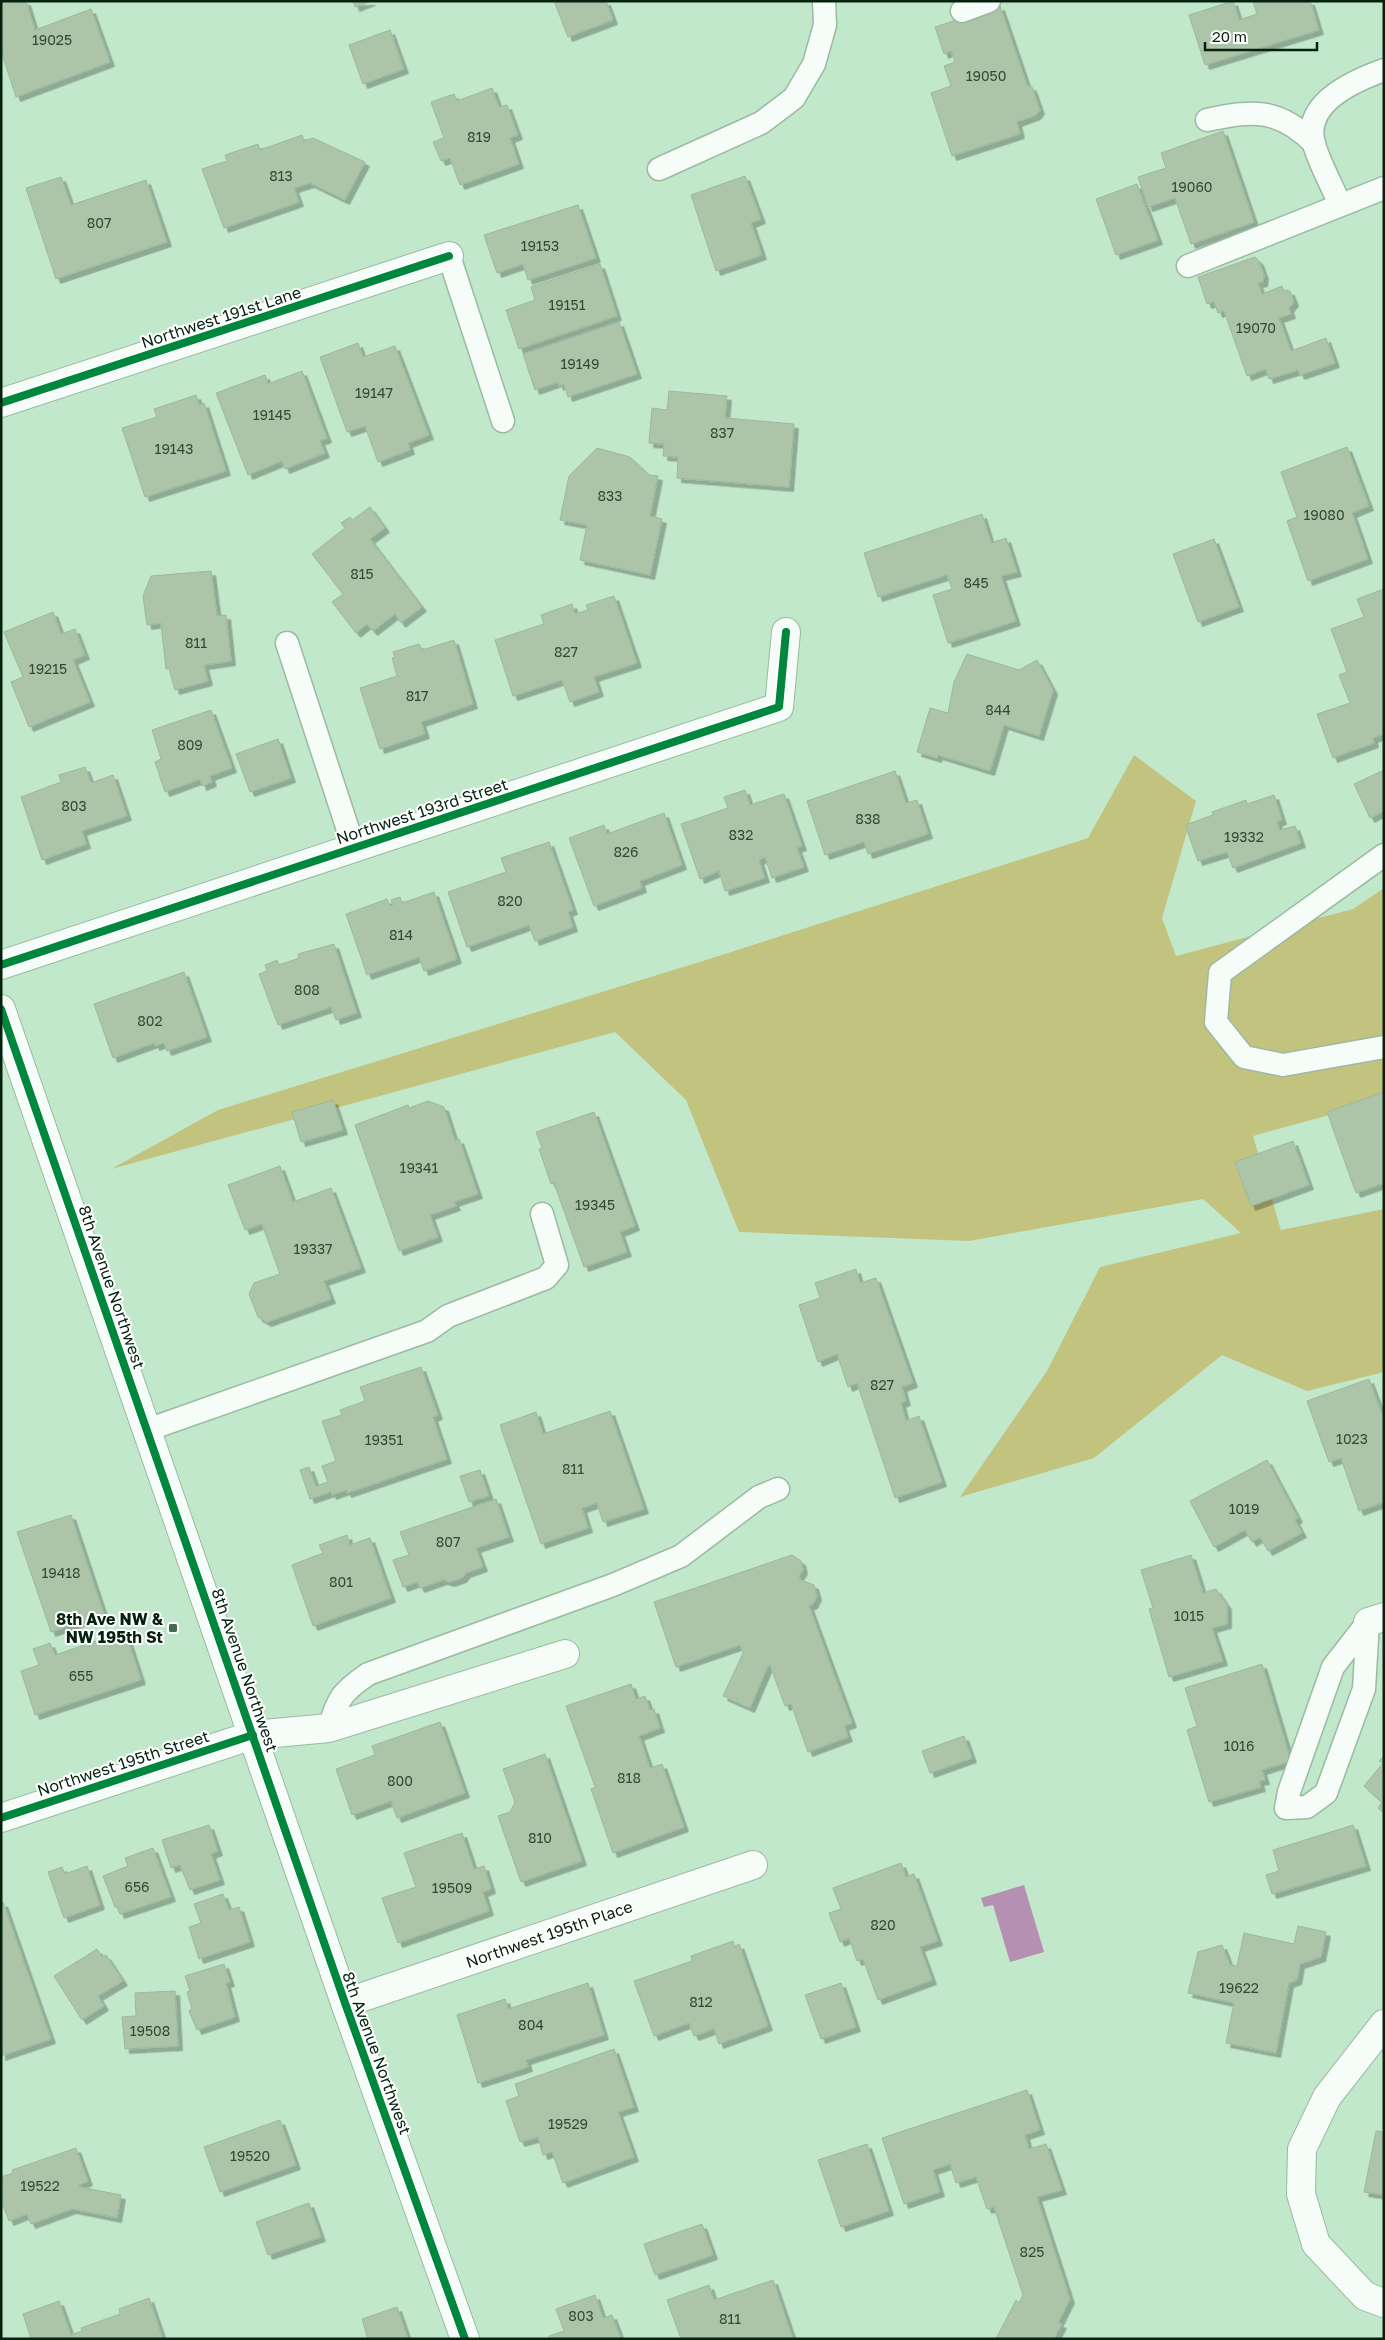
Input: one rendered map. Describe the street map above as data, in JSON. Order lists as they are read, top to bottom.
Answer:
{
  "streets": {
    "street": [
      "Northwest 191st Lane",
      "Northwest 193rd Street",
      "8th Avenue Northwest",
      "Northwest 195th Street",
      "Northwest 195th Place"
    ]
  },
  "crossings": [
    ["8th Avenue Northwest", "Northwest 195th Street"],
    ["8th Avenue Northwest", "Northwest 195th Place"]
  ],
  "places": {
    "transit": ["8th Ave NW & NW 195th St"]
  },
  "house_numbers": [
    "19025",
    "19050",
    "819",
    "813",
    "19060",
    "807",
    "19153",
    "19151",
    "19070",
    "19149",
    "19147",
    "19145",
    "837",
    "19143",
    "833",
    "19080",
    "815",
    "845",
    "811",
    "827",
    "19215",
    "817",
    "844",
    "809",
    "803",
    "838",
    "832",
    "19332",
    "826",
    "820",
    "814",
    "808",
    "802",
    "19341",
    "19345",
    "19337",
    "827",
    "1023",
    "19351",
    "811",
    "1019",
    "807",
    "19418",
    "801",
    "1015",
    "655",
    "1016",
    "818",
    "800",
    "810",
    "656",
    "19509",
    "820",
    "19622",
    "812",
    "804",
    "19508",
    "19529",
    "19520",
    "19522",
    "825",
    "803",
    "811"
  ],
  "scale_bar": "20 m"
}
